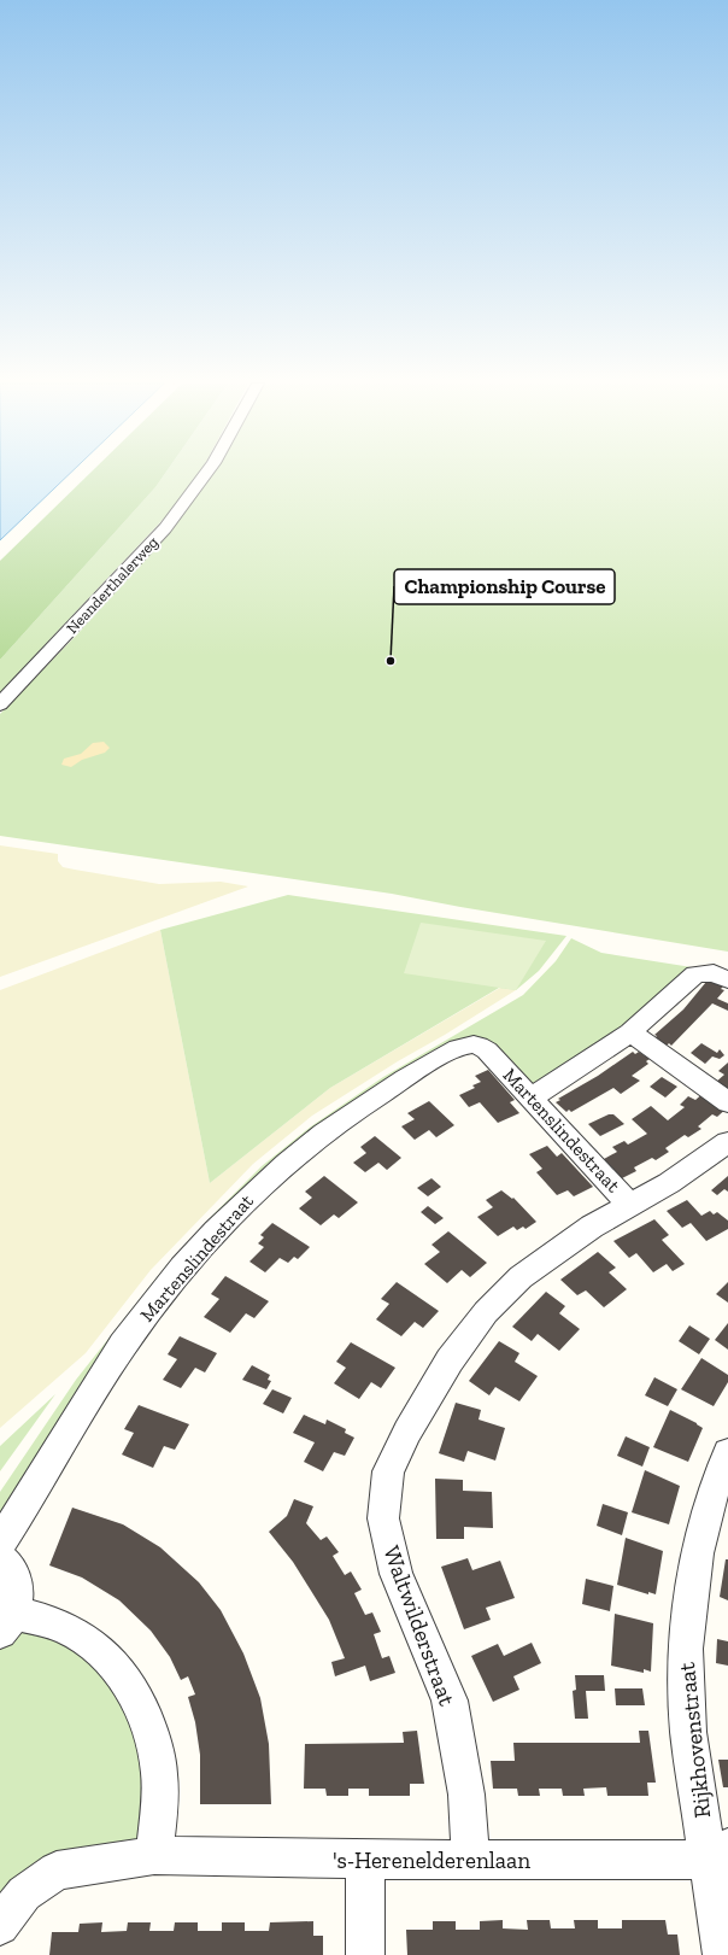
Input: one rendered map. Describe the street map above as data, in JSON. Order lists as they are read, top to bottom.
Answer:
{
  "streets": {
    "street": [
      "Neanderthalerweg",
      "Martenslindestraat",
      "Waltwilderstraat",
      "Rijkhovenstraat",
      "'s-Herenelderenlaan"
    ]
  },
  "crossings": [
    ["Martenslindestraat", "Waltwilderstraat"],
    ["Waltwilderstraat", "'s-Herenelderenlaan"],
    ["Rijkhovenstraat", "'s-Herenelderenlaan"]
  ],
  "places": ["Championship Course"]
}
